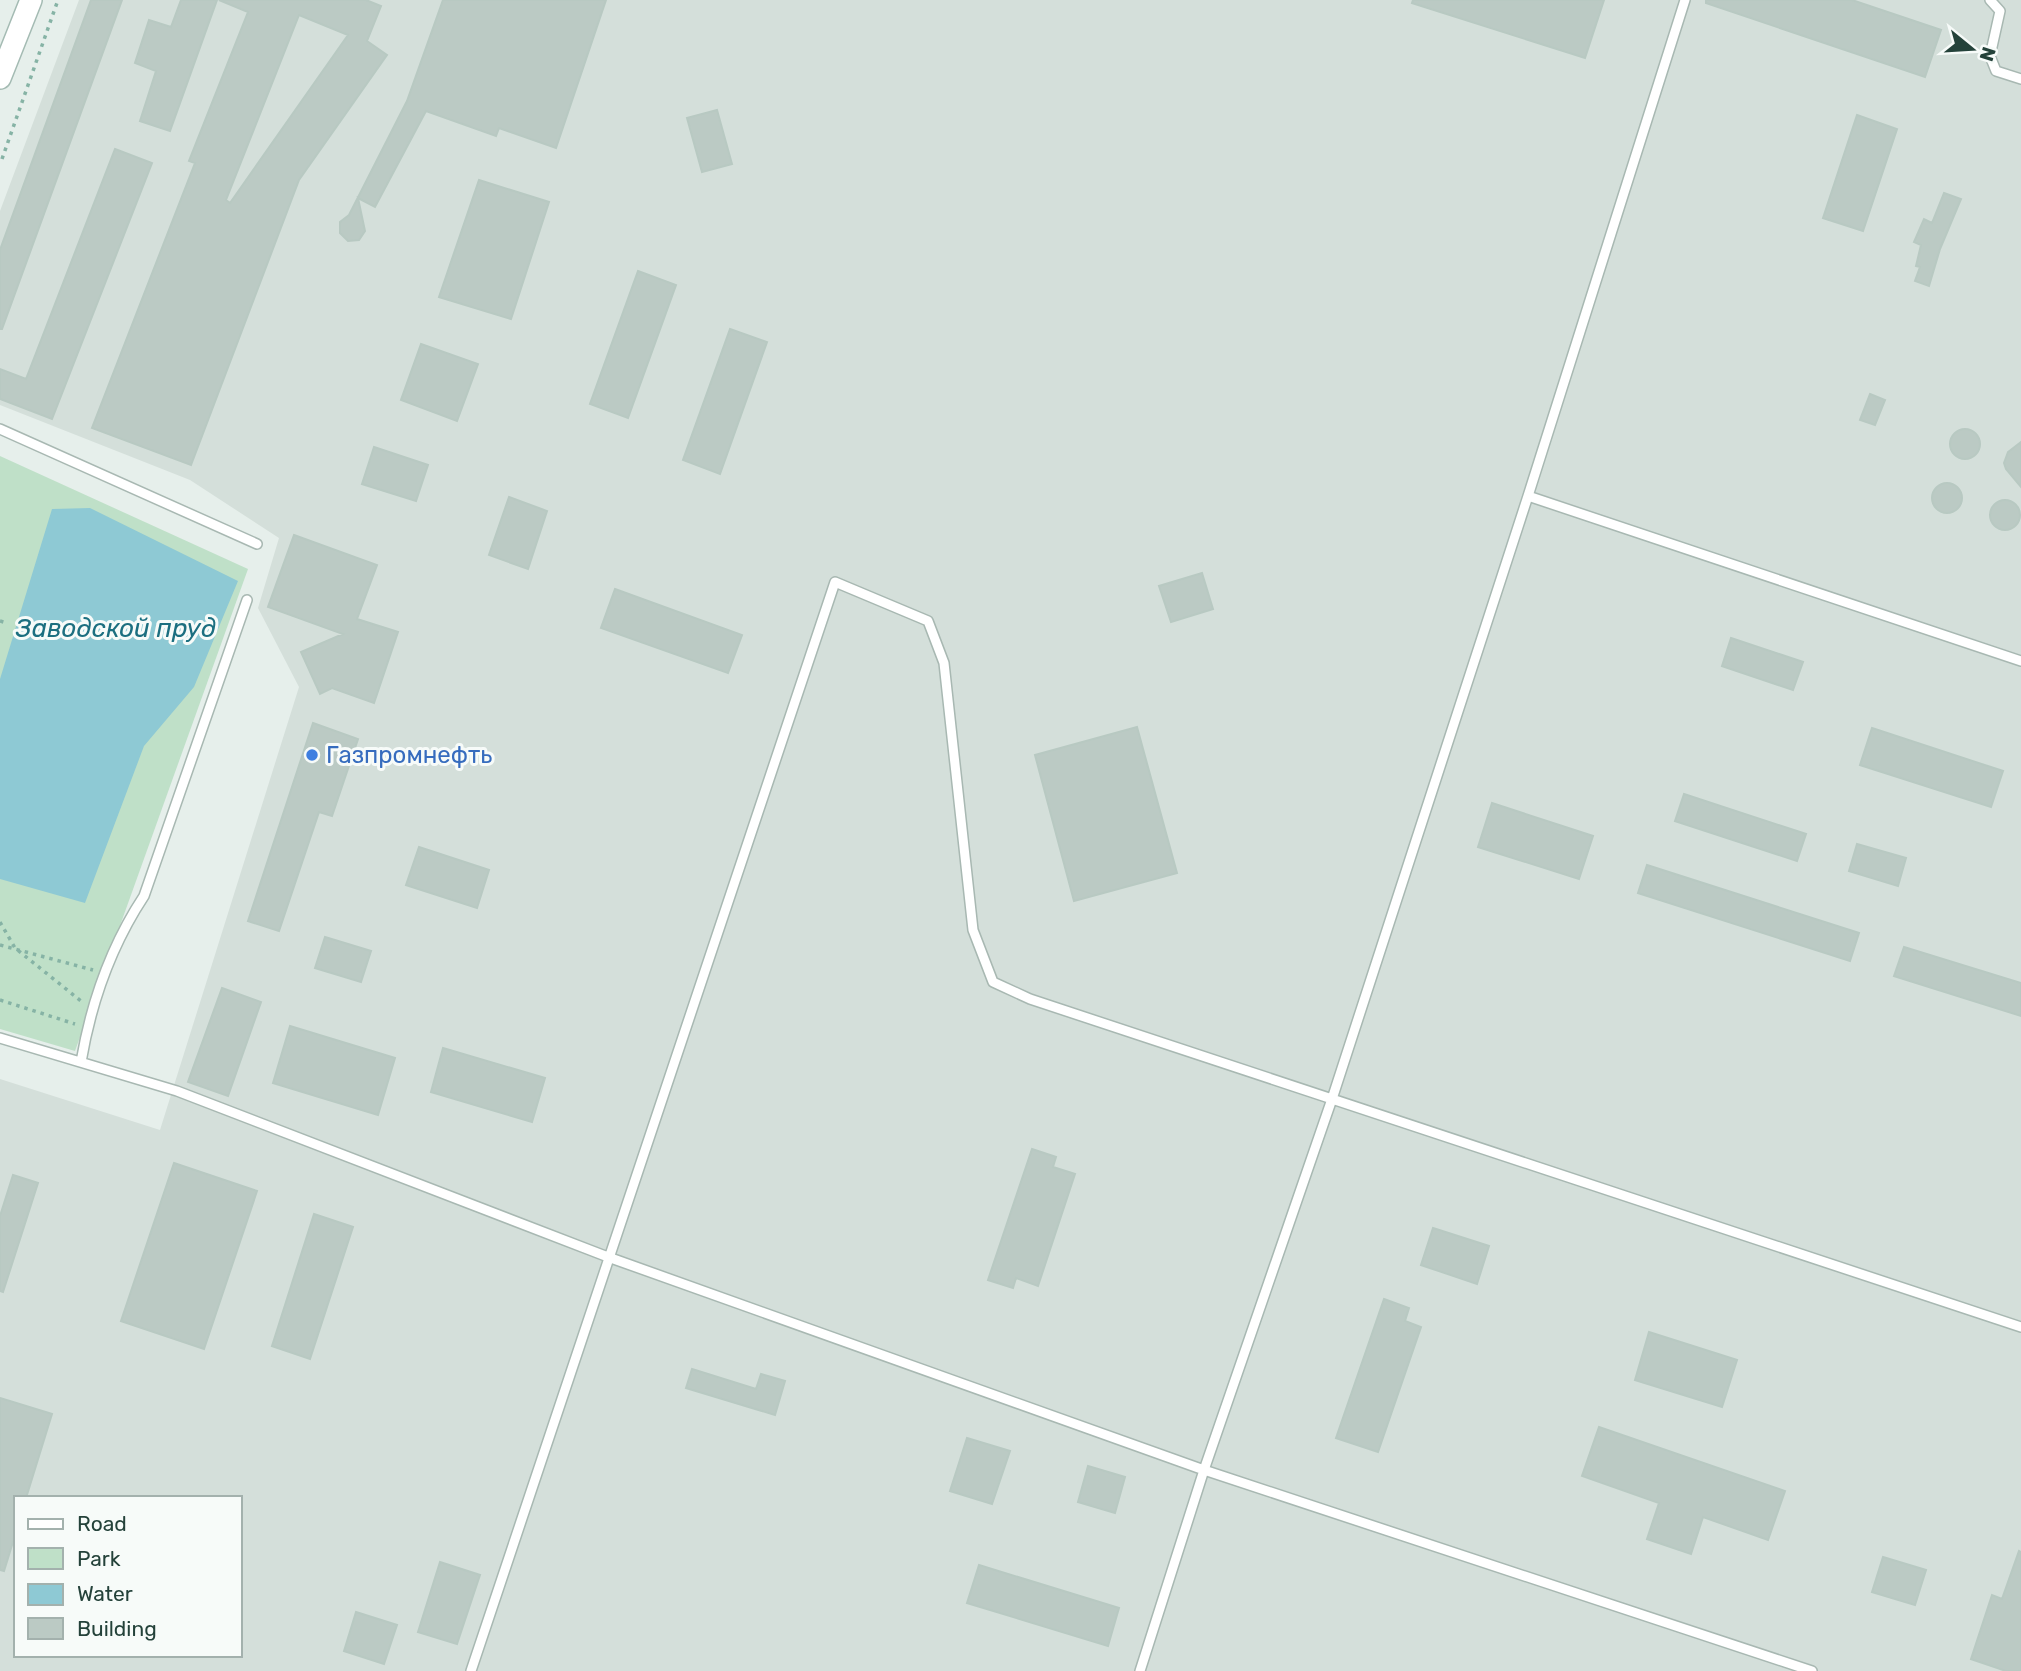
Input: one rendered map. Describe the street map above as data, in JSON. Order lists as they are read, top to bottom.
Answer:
{
  "water": ["Заводской пруд"],
  "places": ["Газпромнефть"],
  "legend": [
    "Road",
    "Park",
    "Water",
    "Building"
  ],
  "north": "right"
}
